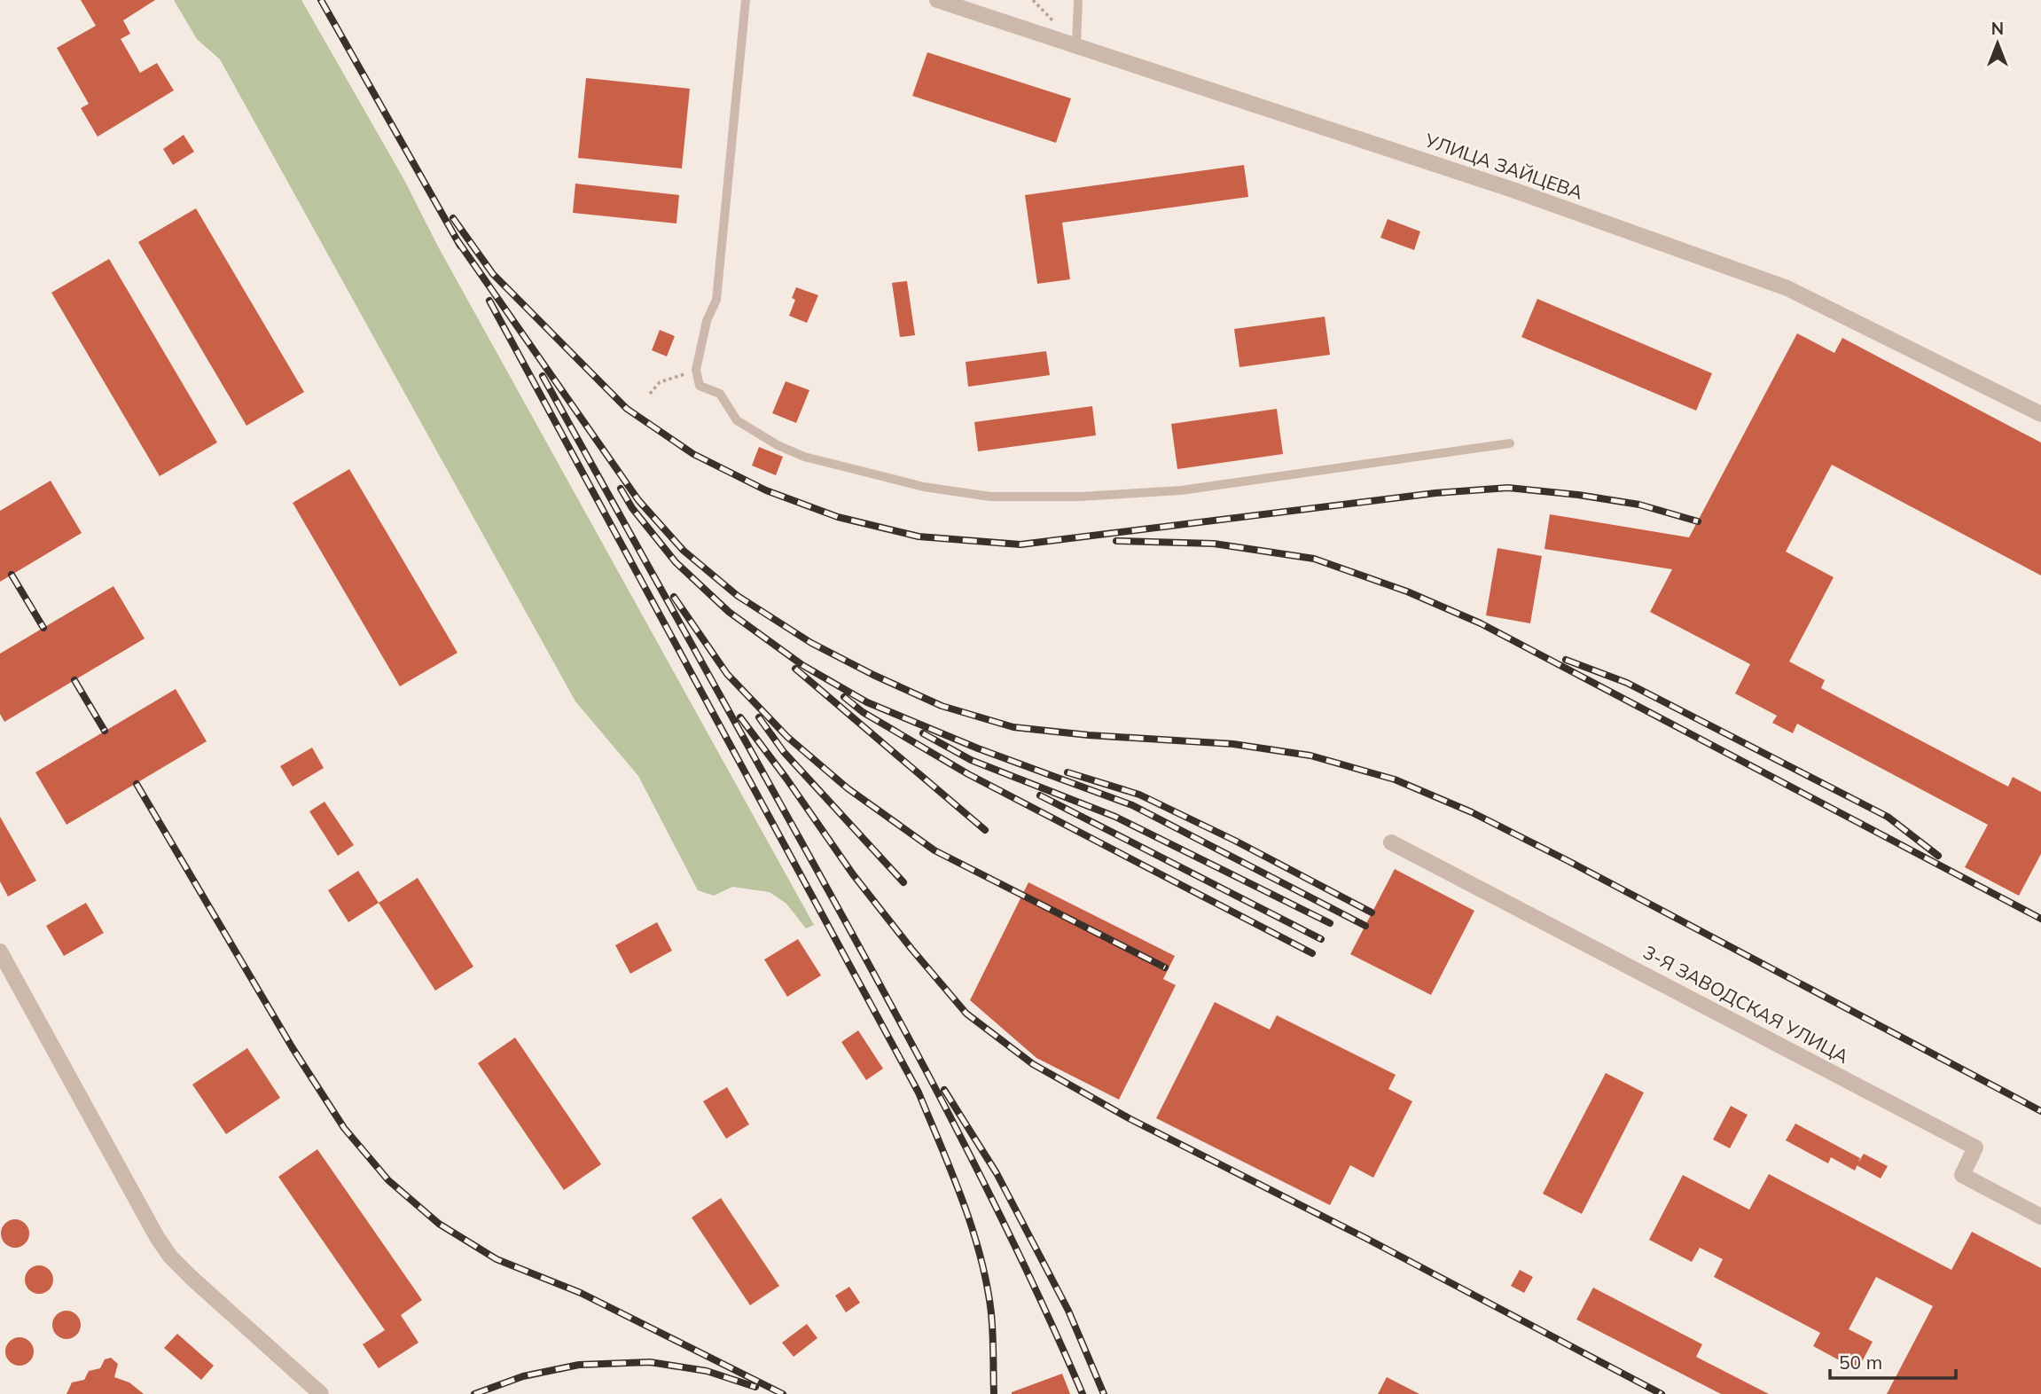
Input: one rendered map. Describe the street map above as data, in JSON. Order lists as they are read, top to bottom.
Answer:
{
  "streets": {
    "street": ["УЛИЦА ЗАЙЦЕВА", "3-Я ЗАВОДСКАЯ УЛИЦА"]
  },
  "scale_bar": "50 m",
  "north": "top"
}
